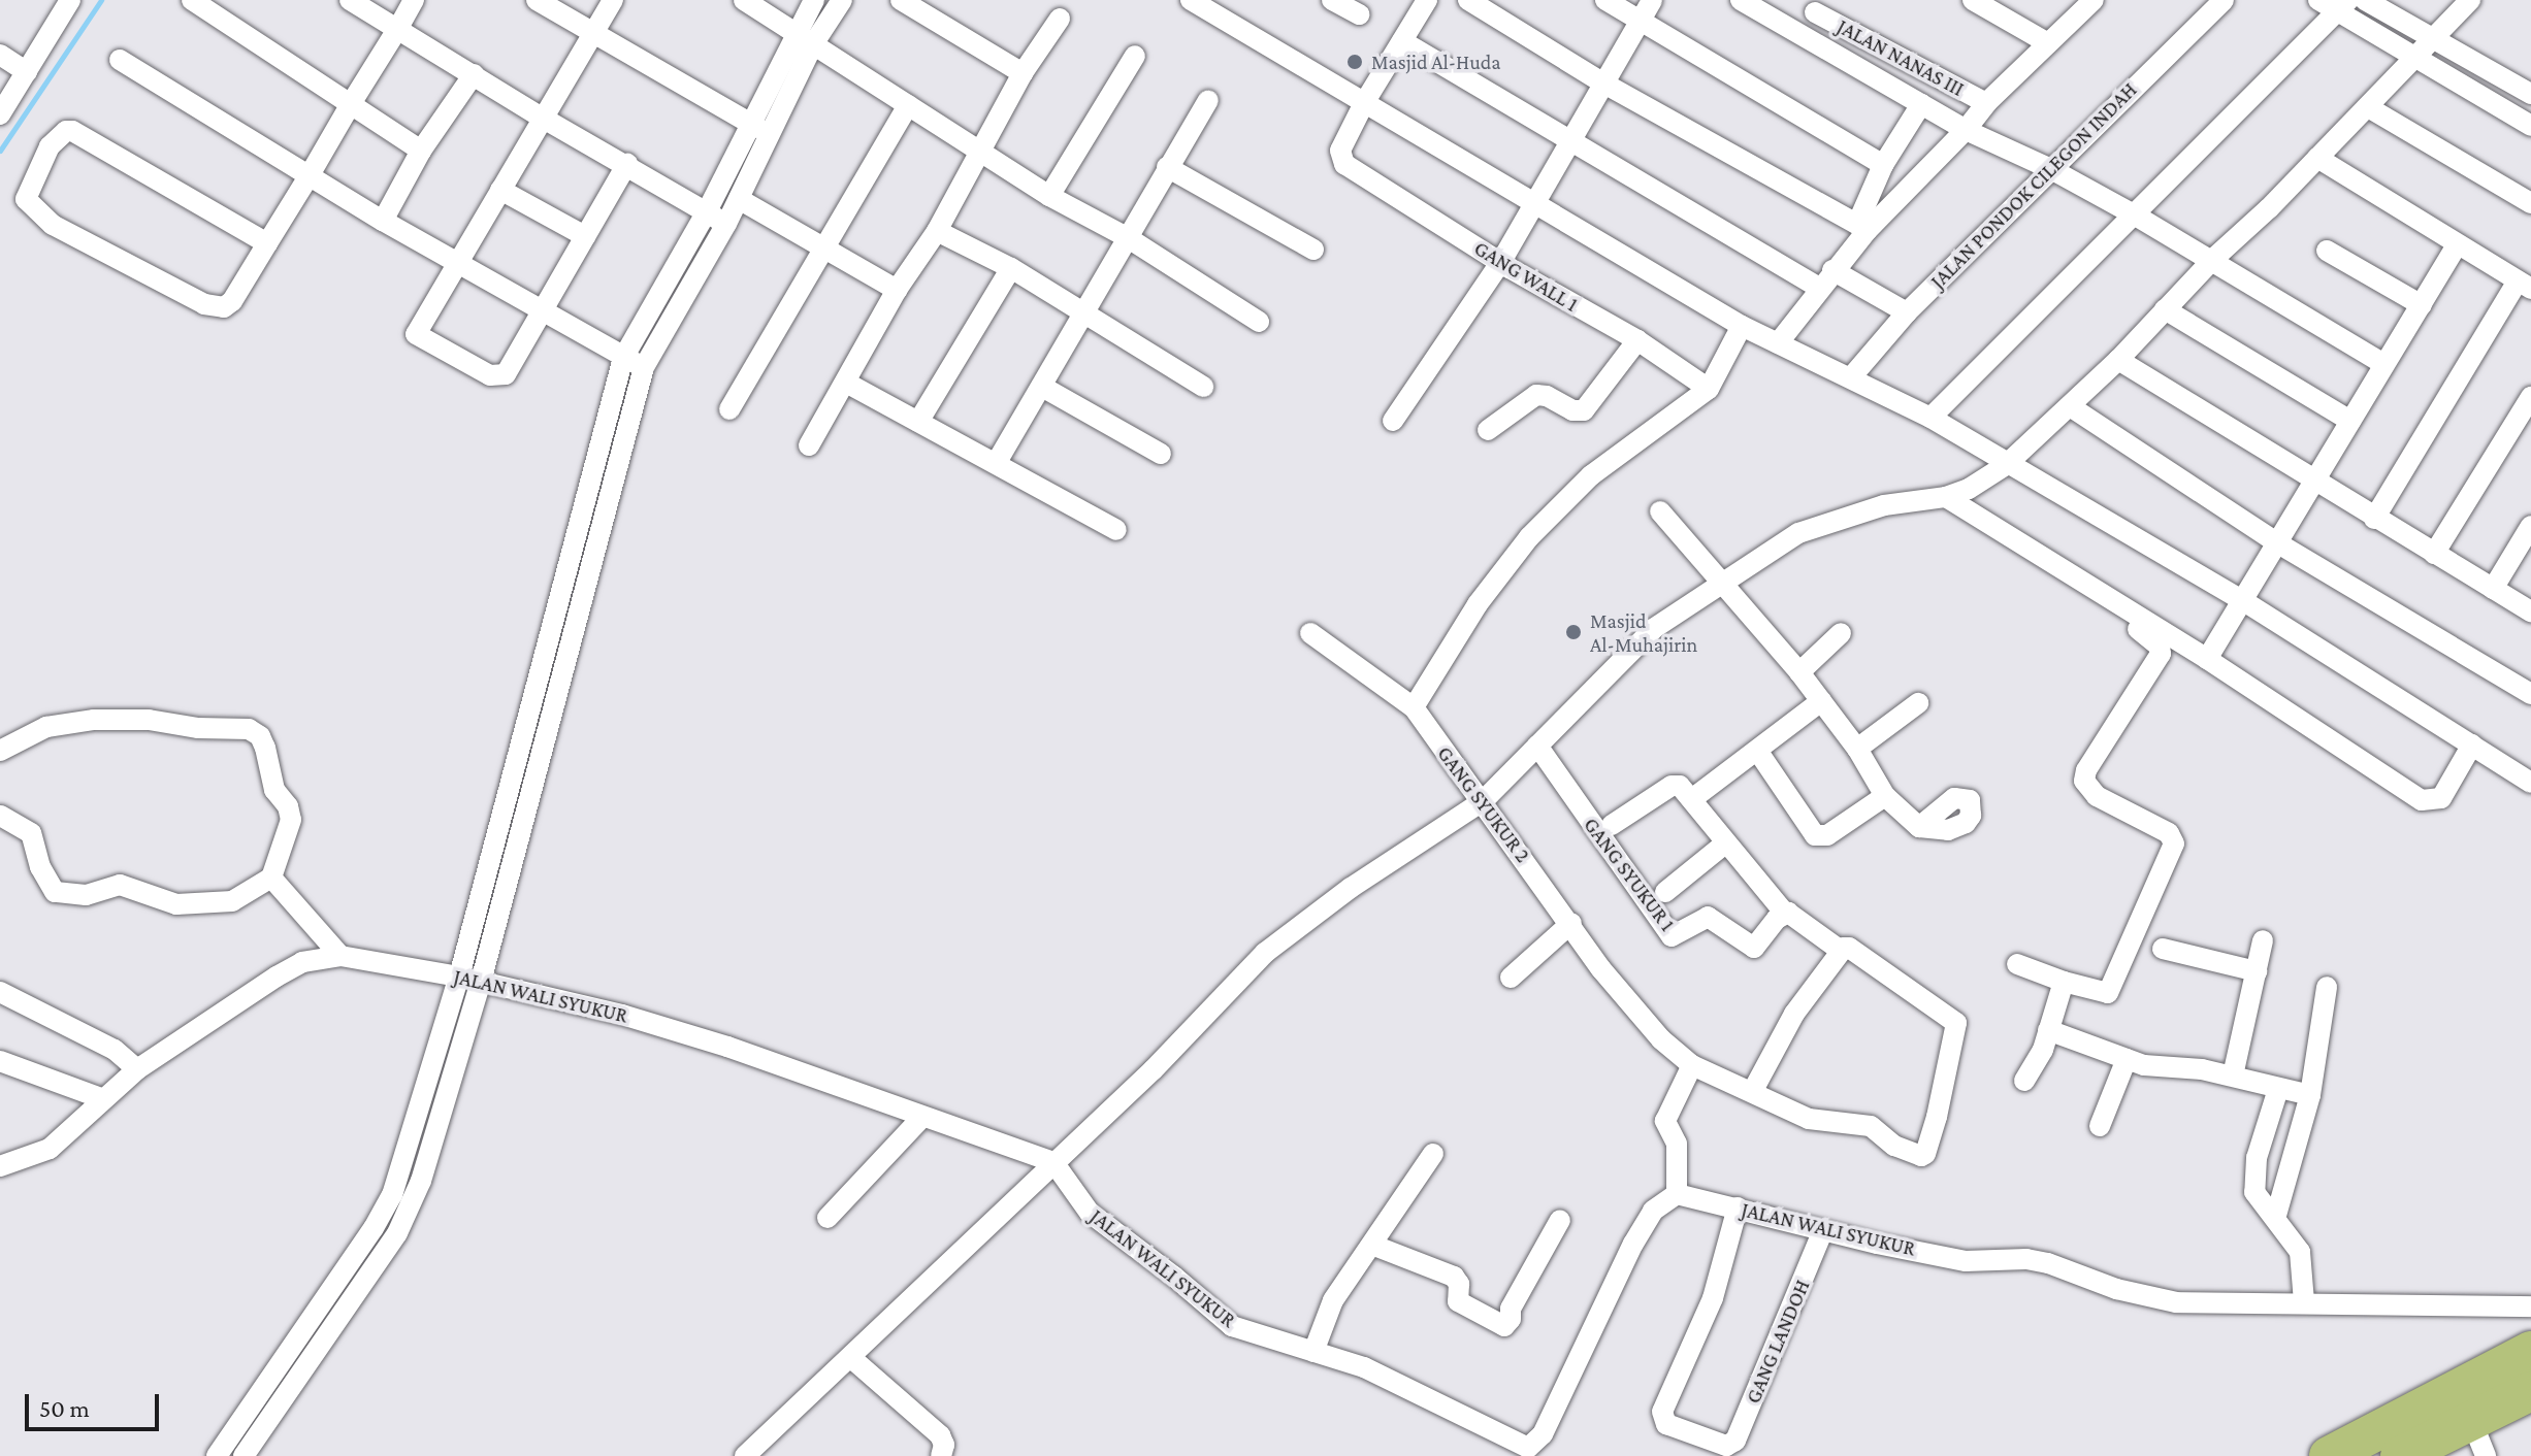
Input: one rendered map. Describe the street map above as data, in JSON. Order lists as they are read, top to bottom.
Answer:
{
  "streets": {
    "street": [
      "JALAN NANAS III",
      "JALAN PONDOK CILEGON INDAH",
      "GANG WALL 1",
      "GANG SYUKUR 2",
      "GANG SYUKUR 1",
      "JALAN WALI SYUKUR",
      "GANG LANDOH"
    ]
  },
  "crossings": [
    ["GANG SYUKUR 2", "GANG SYUKUR 1"],
    ["JALAN WALI SYUKUR", "GANG LANDOH"]
  ],
  "places": ["Masjid Al-Huda", "Masjid Al-Muhajirin"],
  "scale_bar": "50 m"
}
